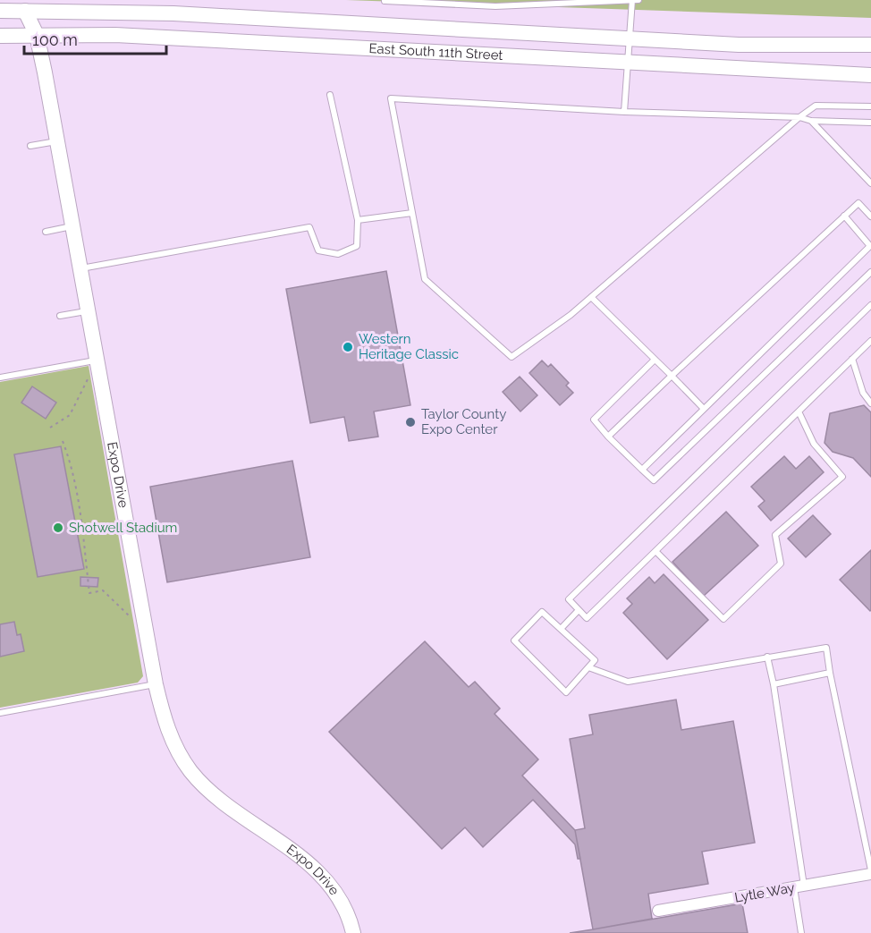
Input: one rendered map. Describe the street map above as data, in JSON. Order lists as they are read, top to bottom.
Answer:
{
  "streets": {
    "main road": ["East South 11th Street", "Expo Drive"],
    "street": ["Lytle Way"]
  },
  "crossings": [
    ["East South 11th Street", "Expo Drive"]
  ],
  "places": ["Western Heritage Classic", "Taylor County Expo Center", "Shotwell Stadium"],
  "scale_bar": "100 m"
}
